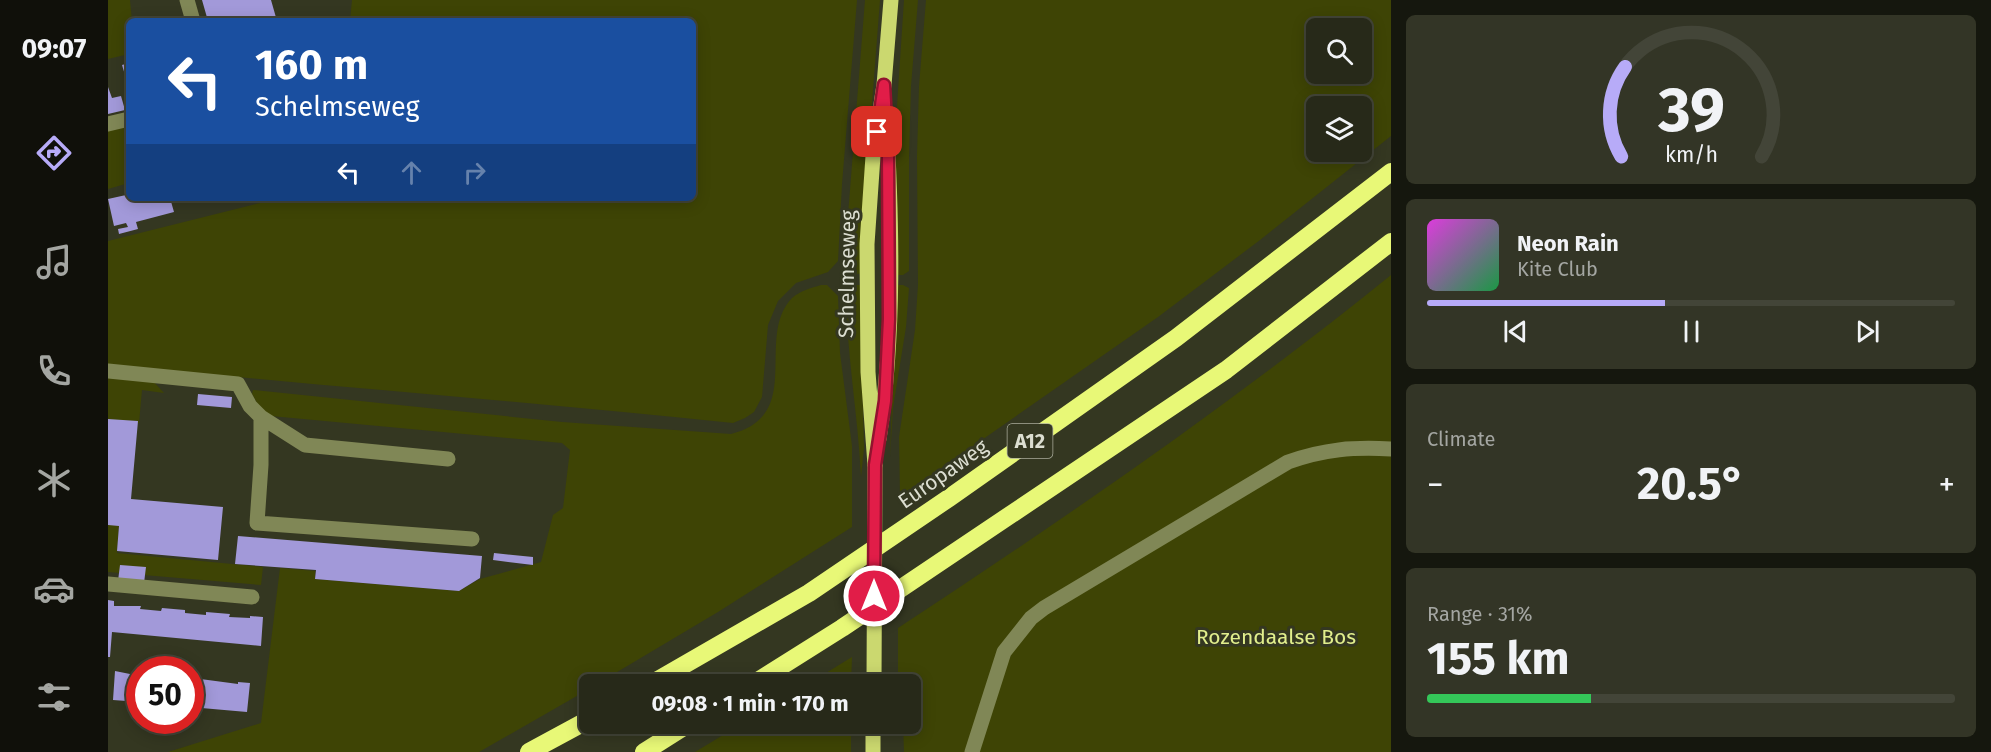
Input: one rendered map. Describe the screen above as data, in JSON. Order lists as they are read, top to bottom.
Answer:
{
  "streets": {
    "highway": ["A12", "Europaweg"],
    "main road": ["Schelmseweg"]
  },
  "parks": ["Rozendaalse Bos"],
  "page": {
    "tabs": "09:07",
    "turn": ["160 m", "Schelmseweg"],
    "song": ["Neon Rain", "Kite Club"],
    "tile": [
      "Climate",
      ["Range · 31%", "155 km"]
    ],
    "heat": ["−", "20.5°", "+"],
    "limit": "50",
    "trip": "09:08 · 1 min · 170 m",
    "gauge": ["39", "km/h"]
  }
}
